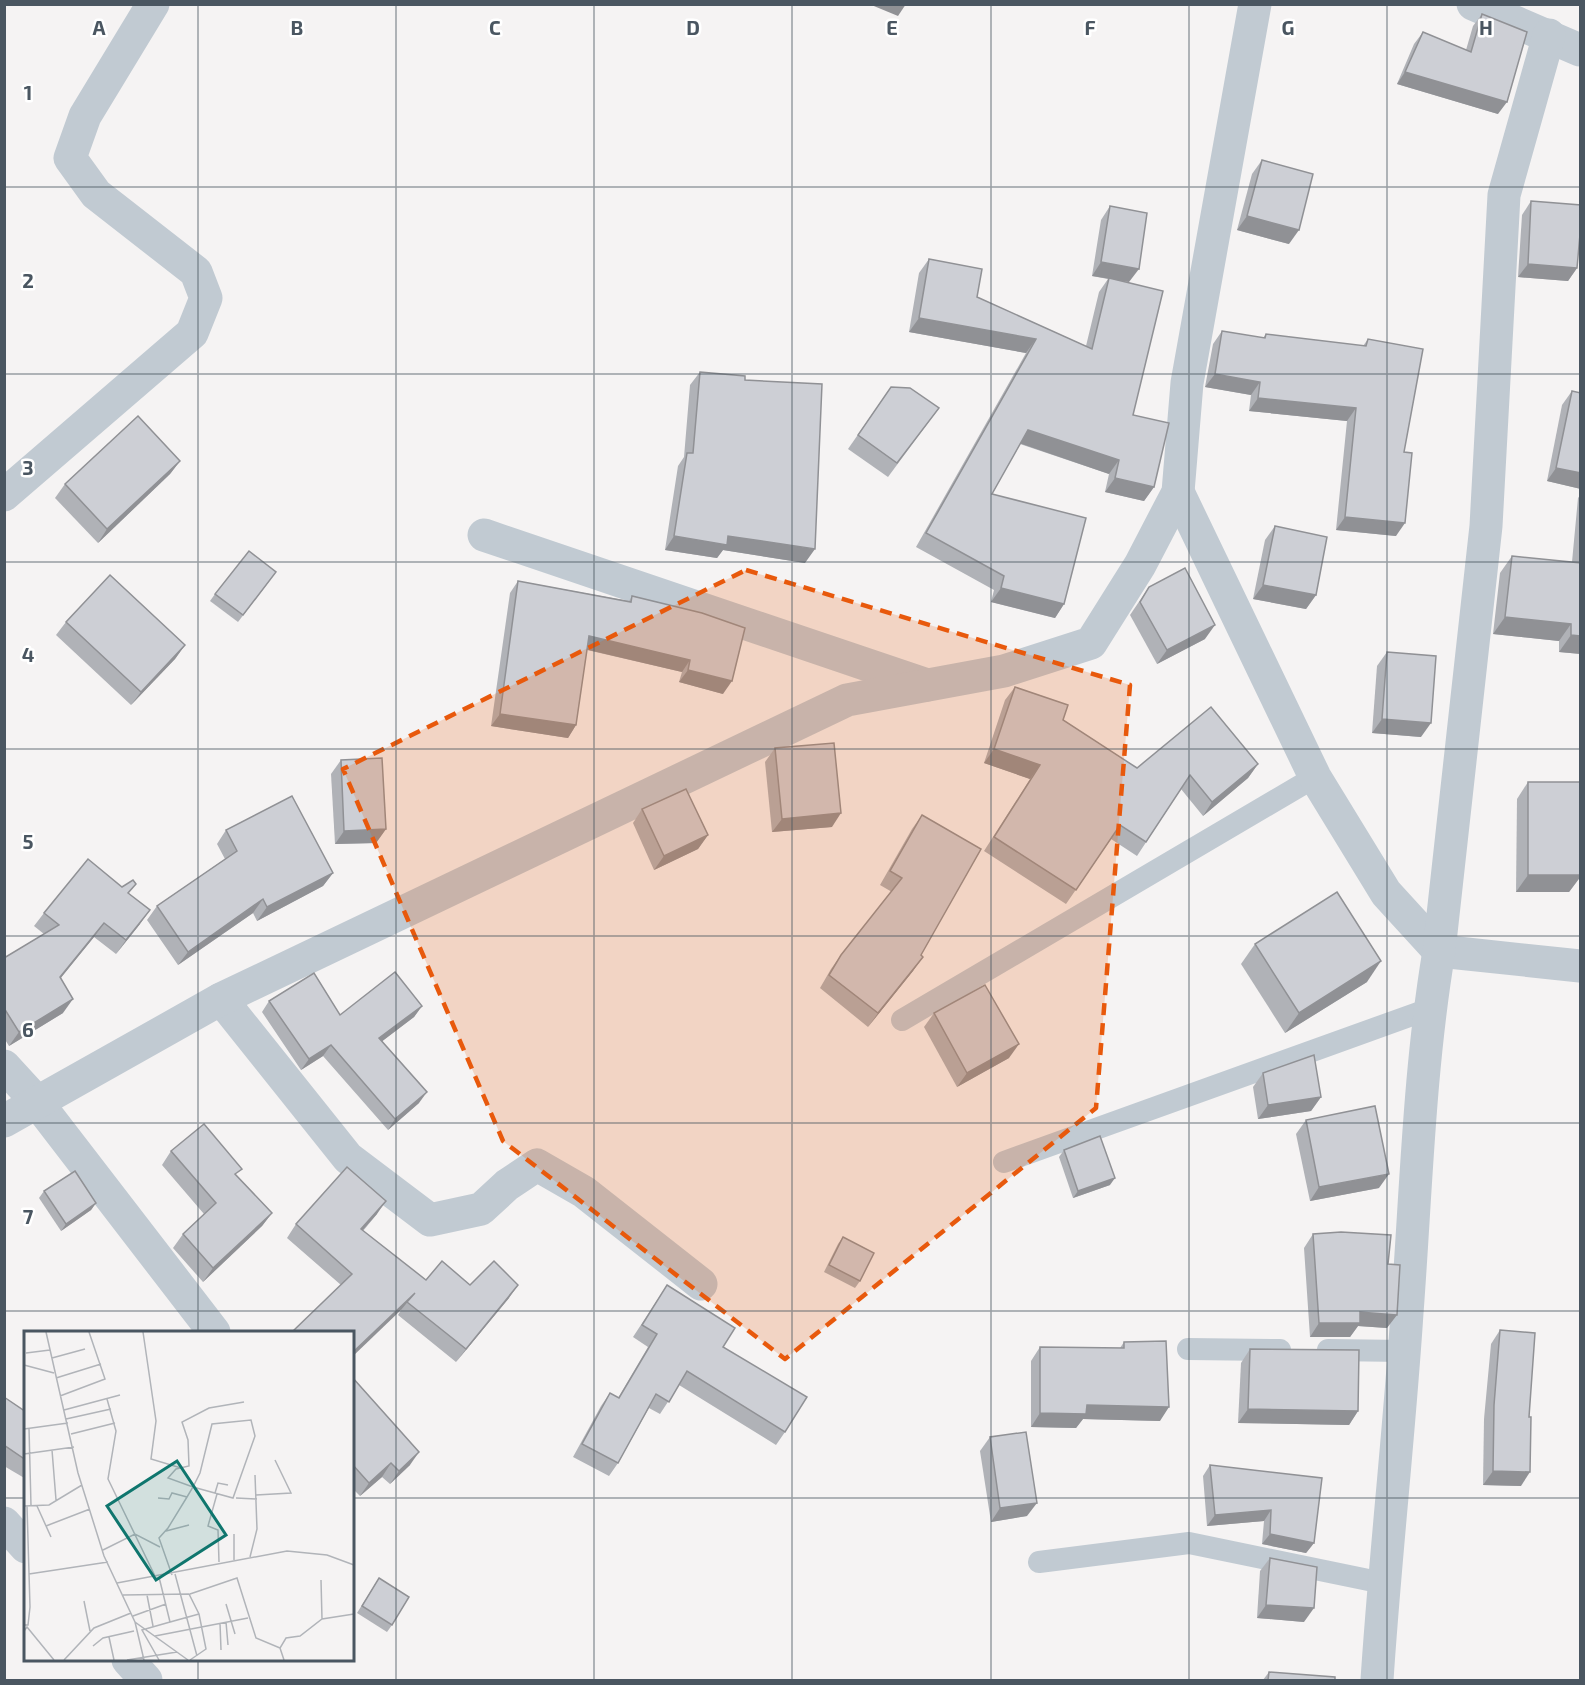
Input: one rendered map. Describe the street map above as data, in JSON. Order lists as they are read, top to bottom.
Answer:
{
  "grid": {
    "columns": [
      "A",
      "B",
      "C",
      "D",
      "E",
      "F",
      "G",
      "H"
    ],
    "rows": [
      "1",
      "2",
      "3",
      "4",
      "5",
      "6",
      "7"
    ]
  }
}
